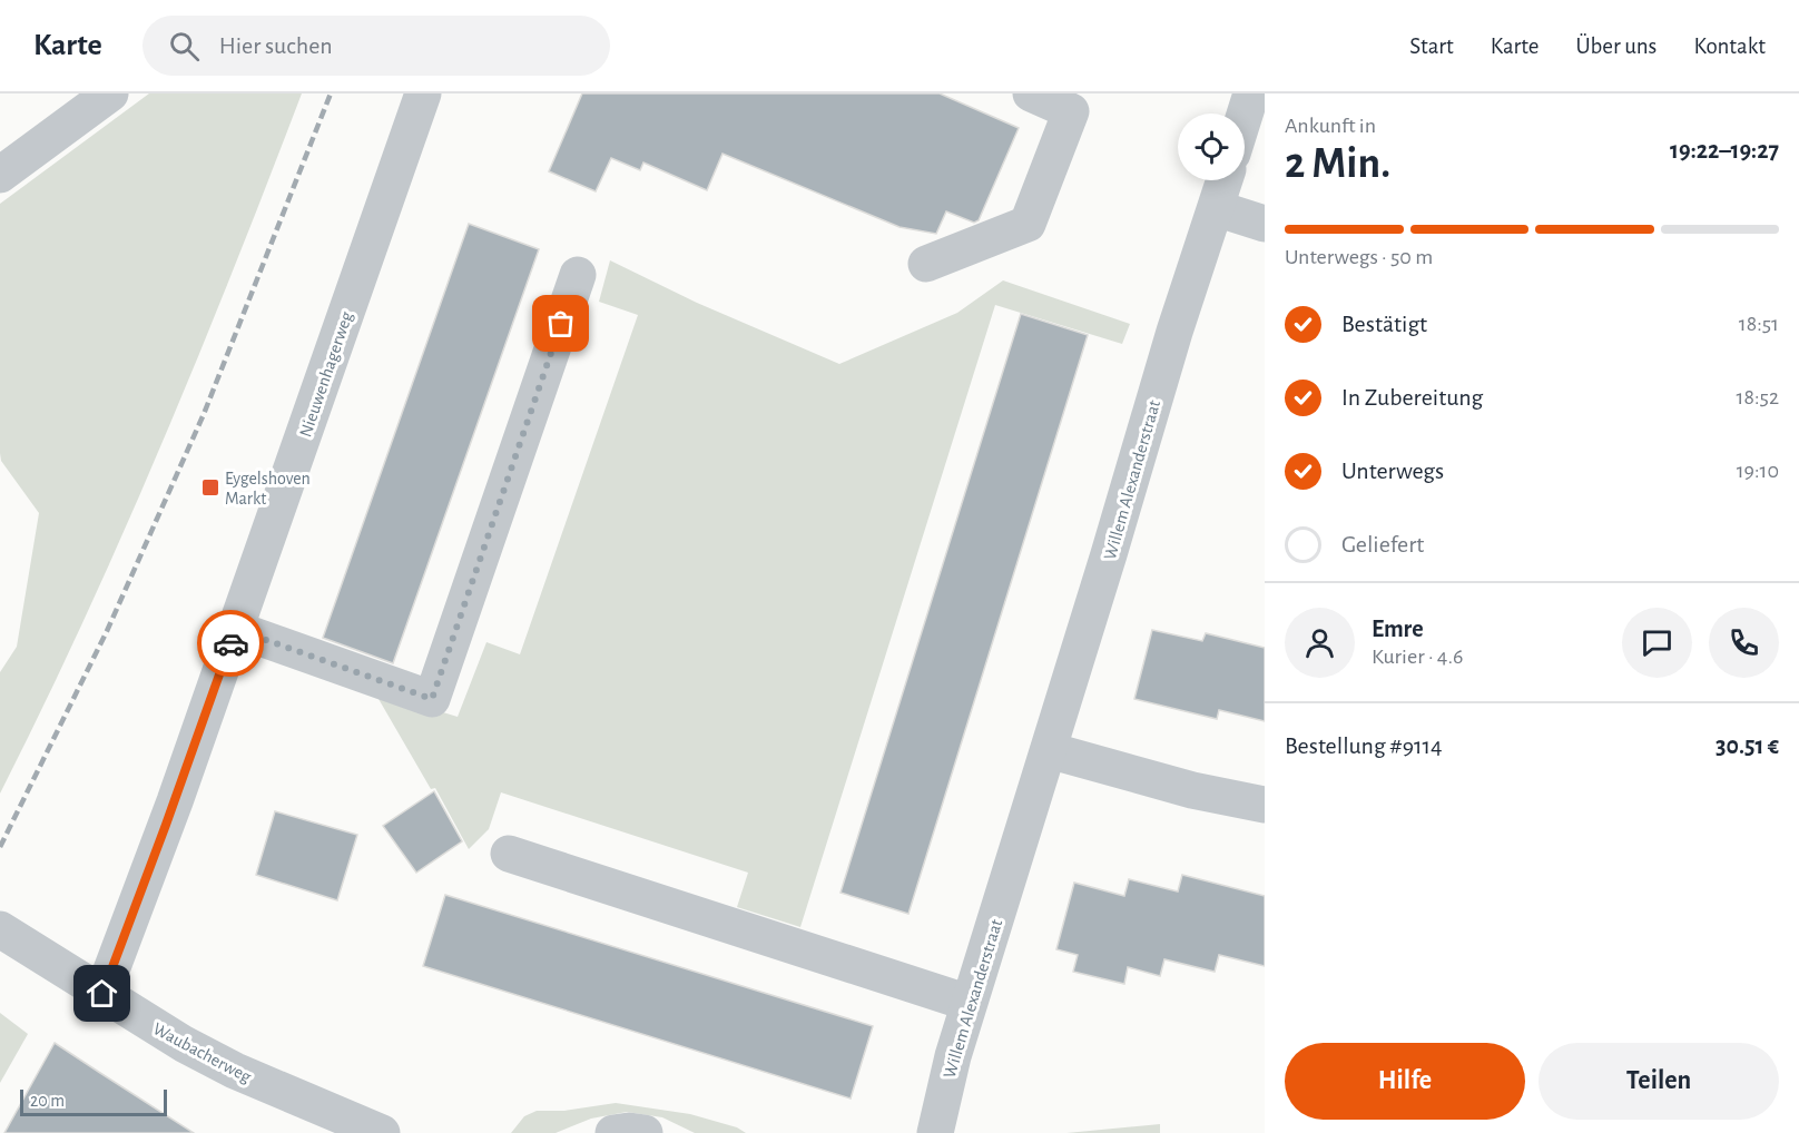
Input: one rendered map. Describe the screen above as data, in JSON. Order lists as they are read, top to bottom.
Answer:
{
  "streets": {
    "street": ["Nieuwenhagerweg", "Willem Alexanderstraat", "Waubacherweg"]
  },
  "crossings": [
    ["Nieuwenhagerweg", "Waubacherweg"]
  ],
  "places": {
    "transit": ["Eygelshoven Markt"]
  },
  "scale_bar": "20 m",
  "page": {
    "header": "Karte",
    "search": "Hier suchen",
    "nav": [
      "Start",
      "Karte",
      "Über uns",
      "Kontakt"
    ],
    "heading": ["2 Min.", "Ankunft in", "19:22–19:27"],
    "panel": [
      "Emre",
      "Kurier · 4.6",
      "Bestellung #9114",
      "30.51 €"
    ],
    "bar": "Unterwegs · 50 m",
    "list": [
      ["Bestätigt", "18:51"],
      ["In Zubereitung", "18:52"],
      ["Unterwegs", "19:10"],
      "Geliefert"
    ],
    "buttons": ["Hilfe", "Teilen"],
    "scale": "20 m"
  }
}
